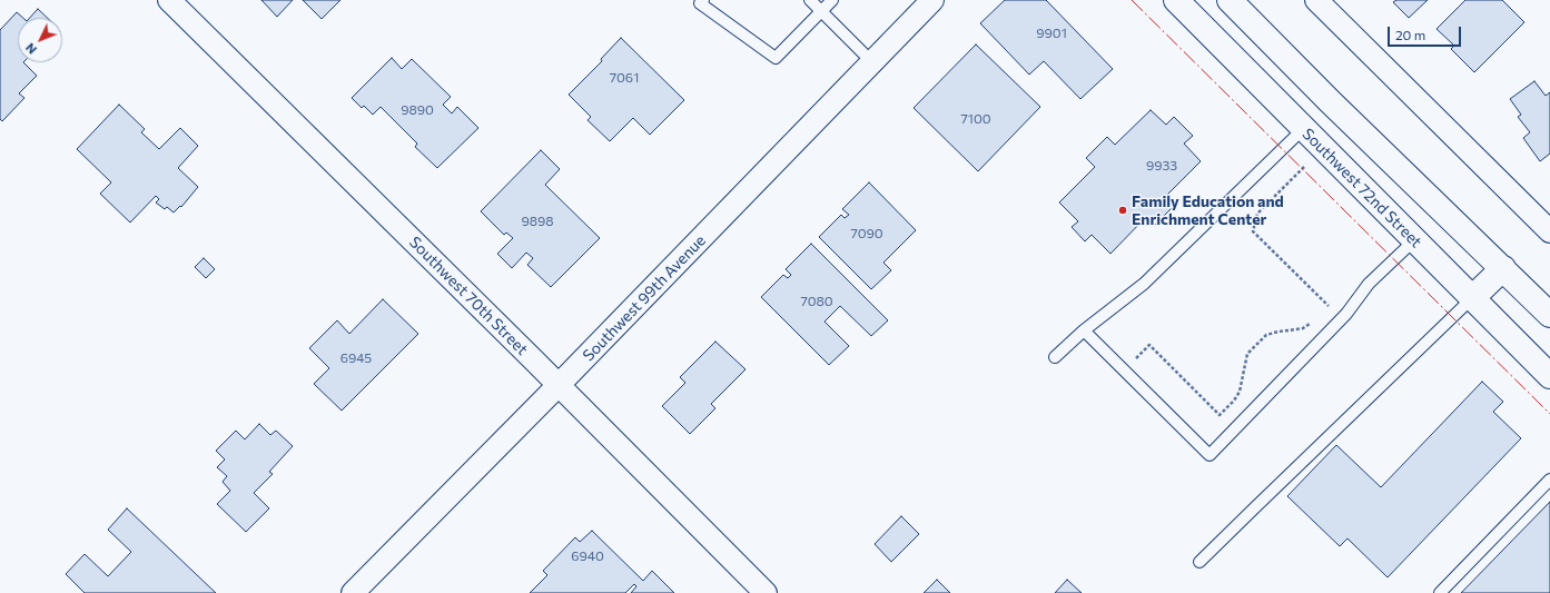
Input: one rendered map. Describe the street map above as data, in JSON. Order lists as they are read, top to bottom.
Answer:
{
  "streets": {
    "main road": ["Southwest 72nd Street"],
    "street": ["Southwest 70th Street", "Southwest 99th Avenue"]
  },
  "crossings": [
    ["Southwest 70th Street", "Southwest 99th Avenue"]
  ],
  "places": ["Family Education and Enrichment Center"],
  "house_numbers": [
    "9901",
    "7061",
    "9890",
    "7100",
    "9933",
    "9898",
    "7090",
    "7080",
    "6945",
    "6940"
  ],
  "scale_bar": "20 m",
  "north": "bottom left"
}
